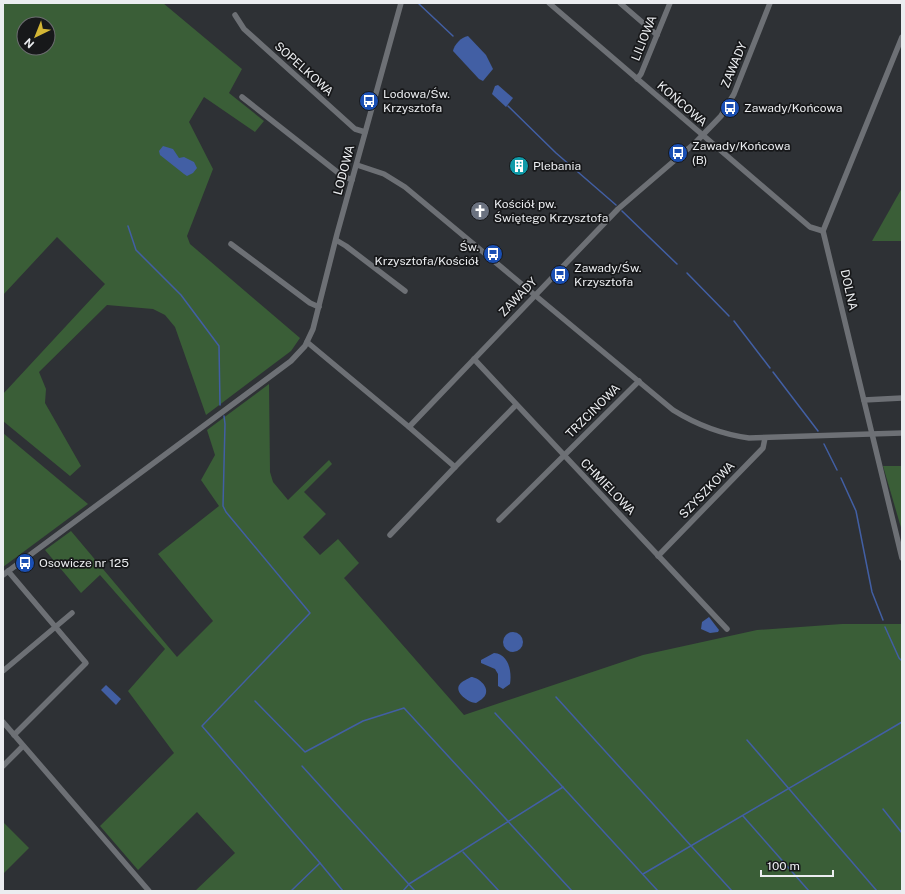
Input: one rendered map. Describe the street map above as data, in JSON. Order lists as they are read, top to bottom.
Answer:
{
  "streets": {
    "street": [
      "LILIOWA",
      "ZAWADY",
      "SOPELKOWA",
      "KOŃCOWA",
      "LODOWA",
      "DOLNA",
      "TRZCINOWA",
      "CHMIELOWA",
      "SZYSZKOWA"
    ]
  },
  "crossings": [
    ["LILIOWA", "KOŃCOWA"],
    ["ZAWADY", "KOŃCOWA"],
    ["ZAWADY", "CHMIELOWA"],
    ["SOPELKOWA", "LODOWA"],
    ["KOŃCOWA", "DOLNA"],
    ["TRZCINOWA", "CHMIELOWA"],
    ["CHMIELOWA", "SZYSZKOWA"]
  ],
  "places": {
    "bus stop": [
      "Lodowa/Św. Krzysztofa",
      "Zawady/Końcowa",
      "Zawady/Końcowa (B)",
      "Św. Krzysztofa/Kościół",
      "Zawady/Św. Krzysztofa",
      "Osowicze nr 125"
    ],
    "building": ["Plebania"],
    "church": ["Kościół pw. Świętego Krzysztofa"]
  },
  "scale_bar": "100 m",
  "north": "bottom left"
}
